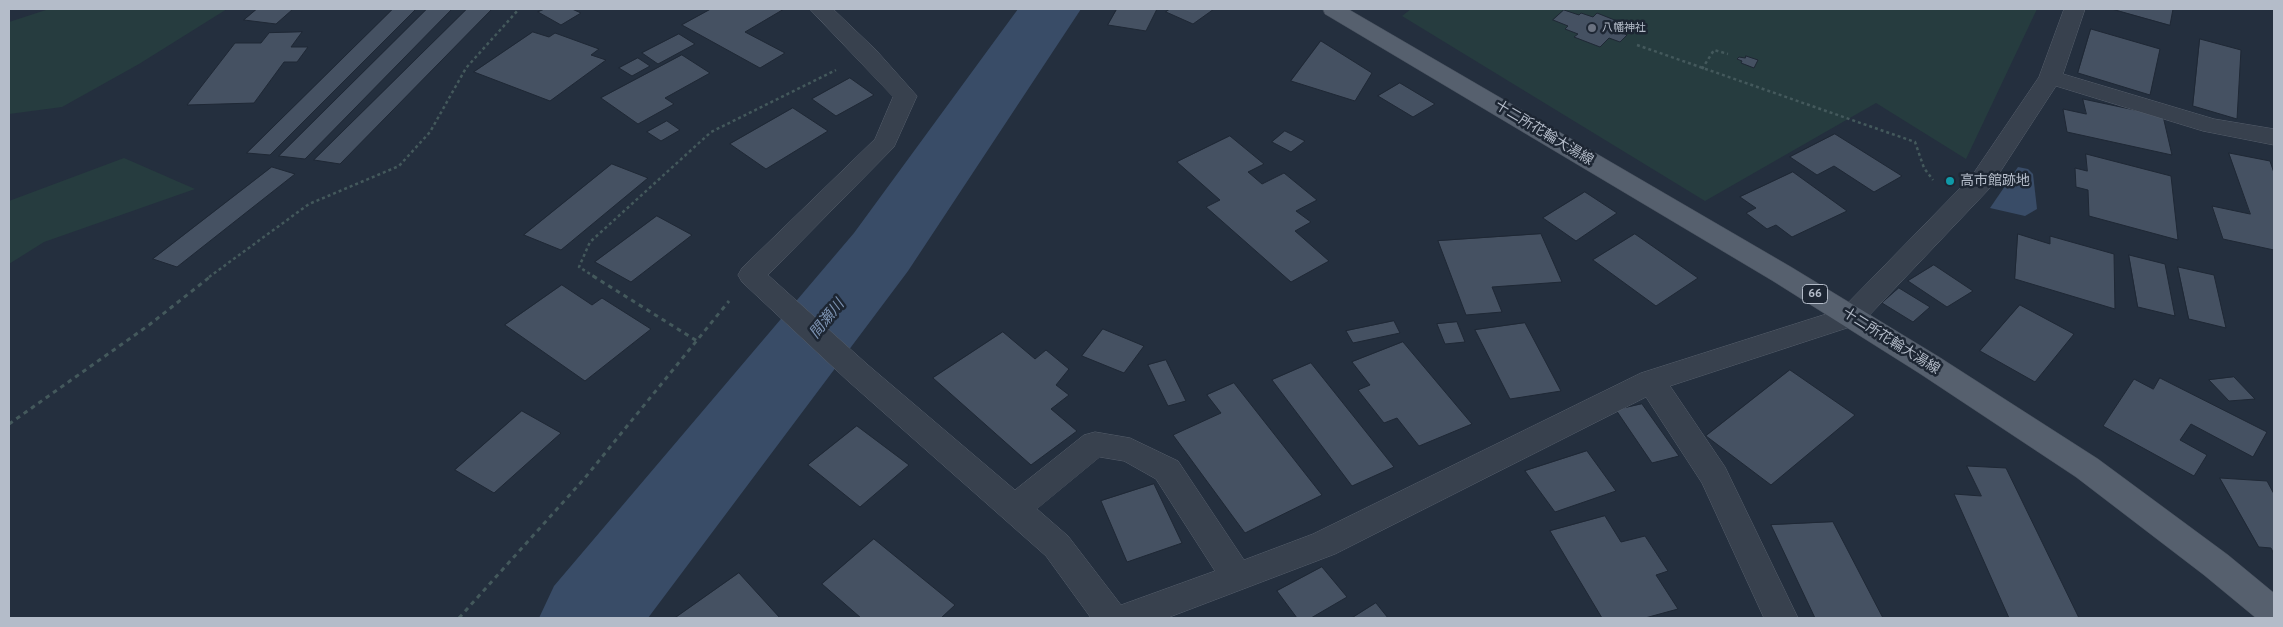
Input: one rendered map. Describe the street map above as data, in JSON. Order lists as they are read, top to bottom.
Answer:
{
  "streets": {
    "main road": ["十二所花輪大湯線", "66"]
  },
  "water": ["間瀬川"],
  "places": ["八幡神社", "高市館跡地"]
}
